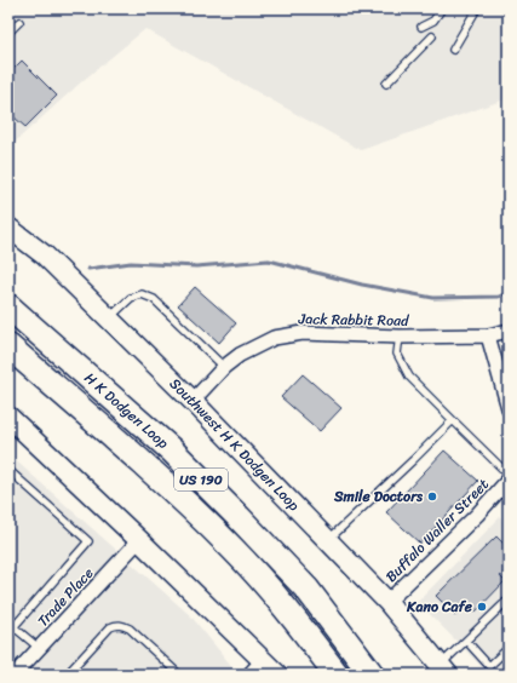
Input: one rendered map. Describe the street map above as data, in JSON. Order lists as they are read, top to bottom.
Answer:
{
  "streets": {
    "highway": ["H K Dodgen Loop", "US 190"],
    "main road": ["Southwest H K Dodgen Loop"],
    "street": ["Jack Rabbit Road", "Buffalo Waller Street", "Trade Place"]
  },
  "crossings": [
    ["Jack Rabbit Road", "Southwest H K Dodgen Loop"],
    ["Southwest H K Dodgen Loop", "Buffalo Waller Street"]
  ],
  "places": ["Smile Doctors", "Kano Cafe"]
}
